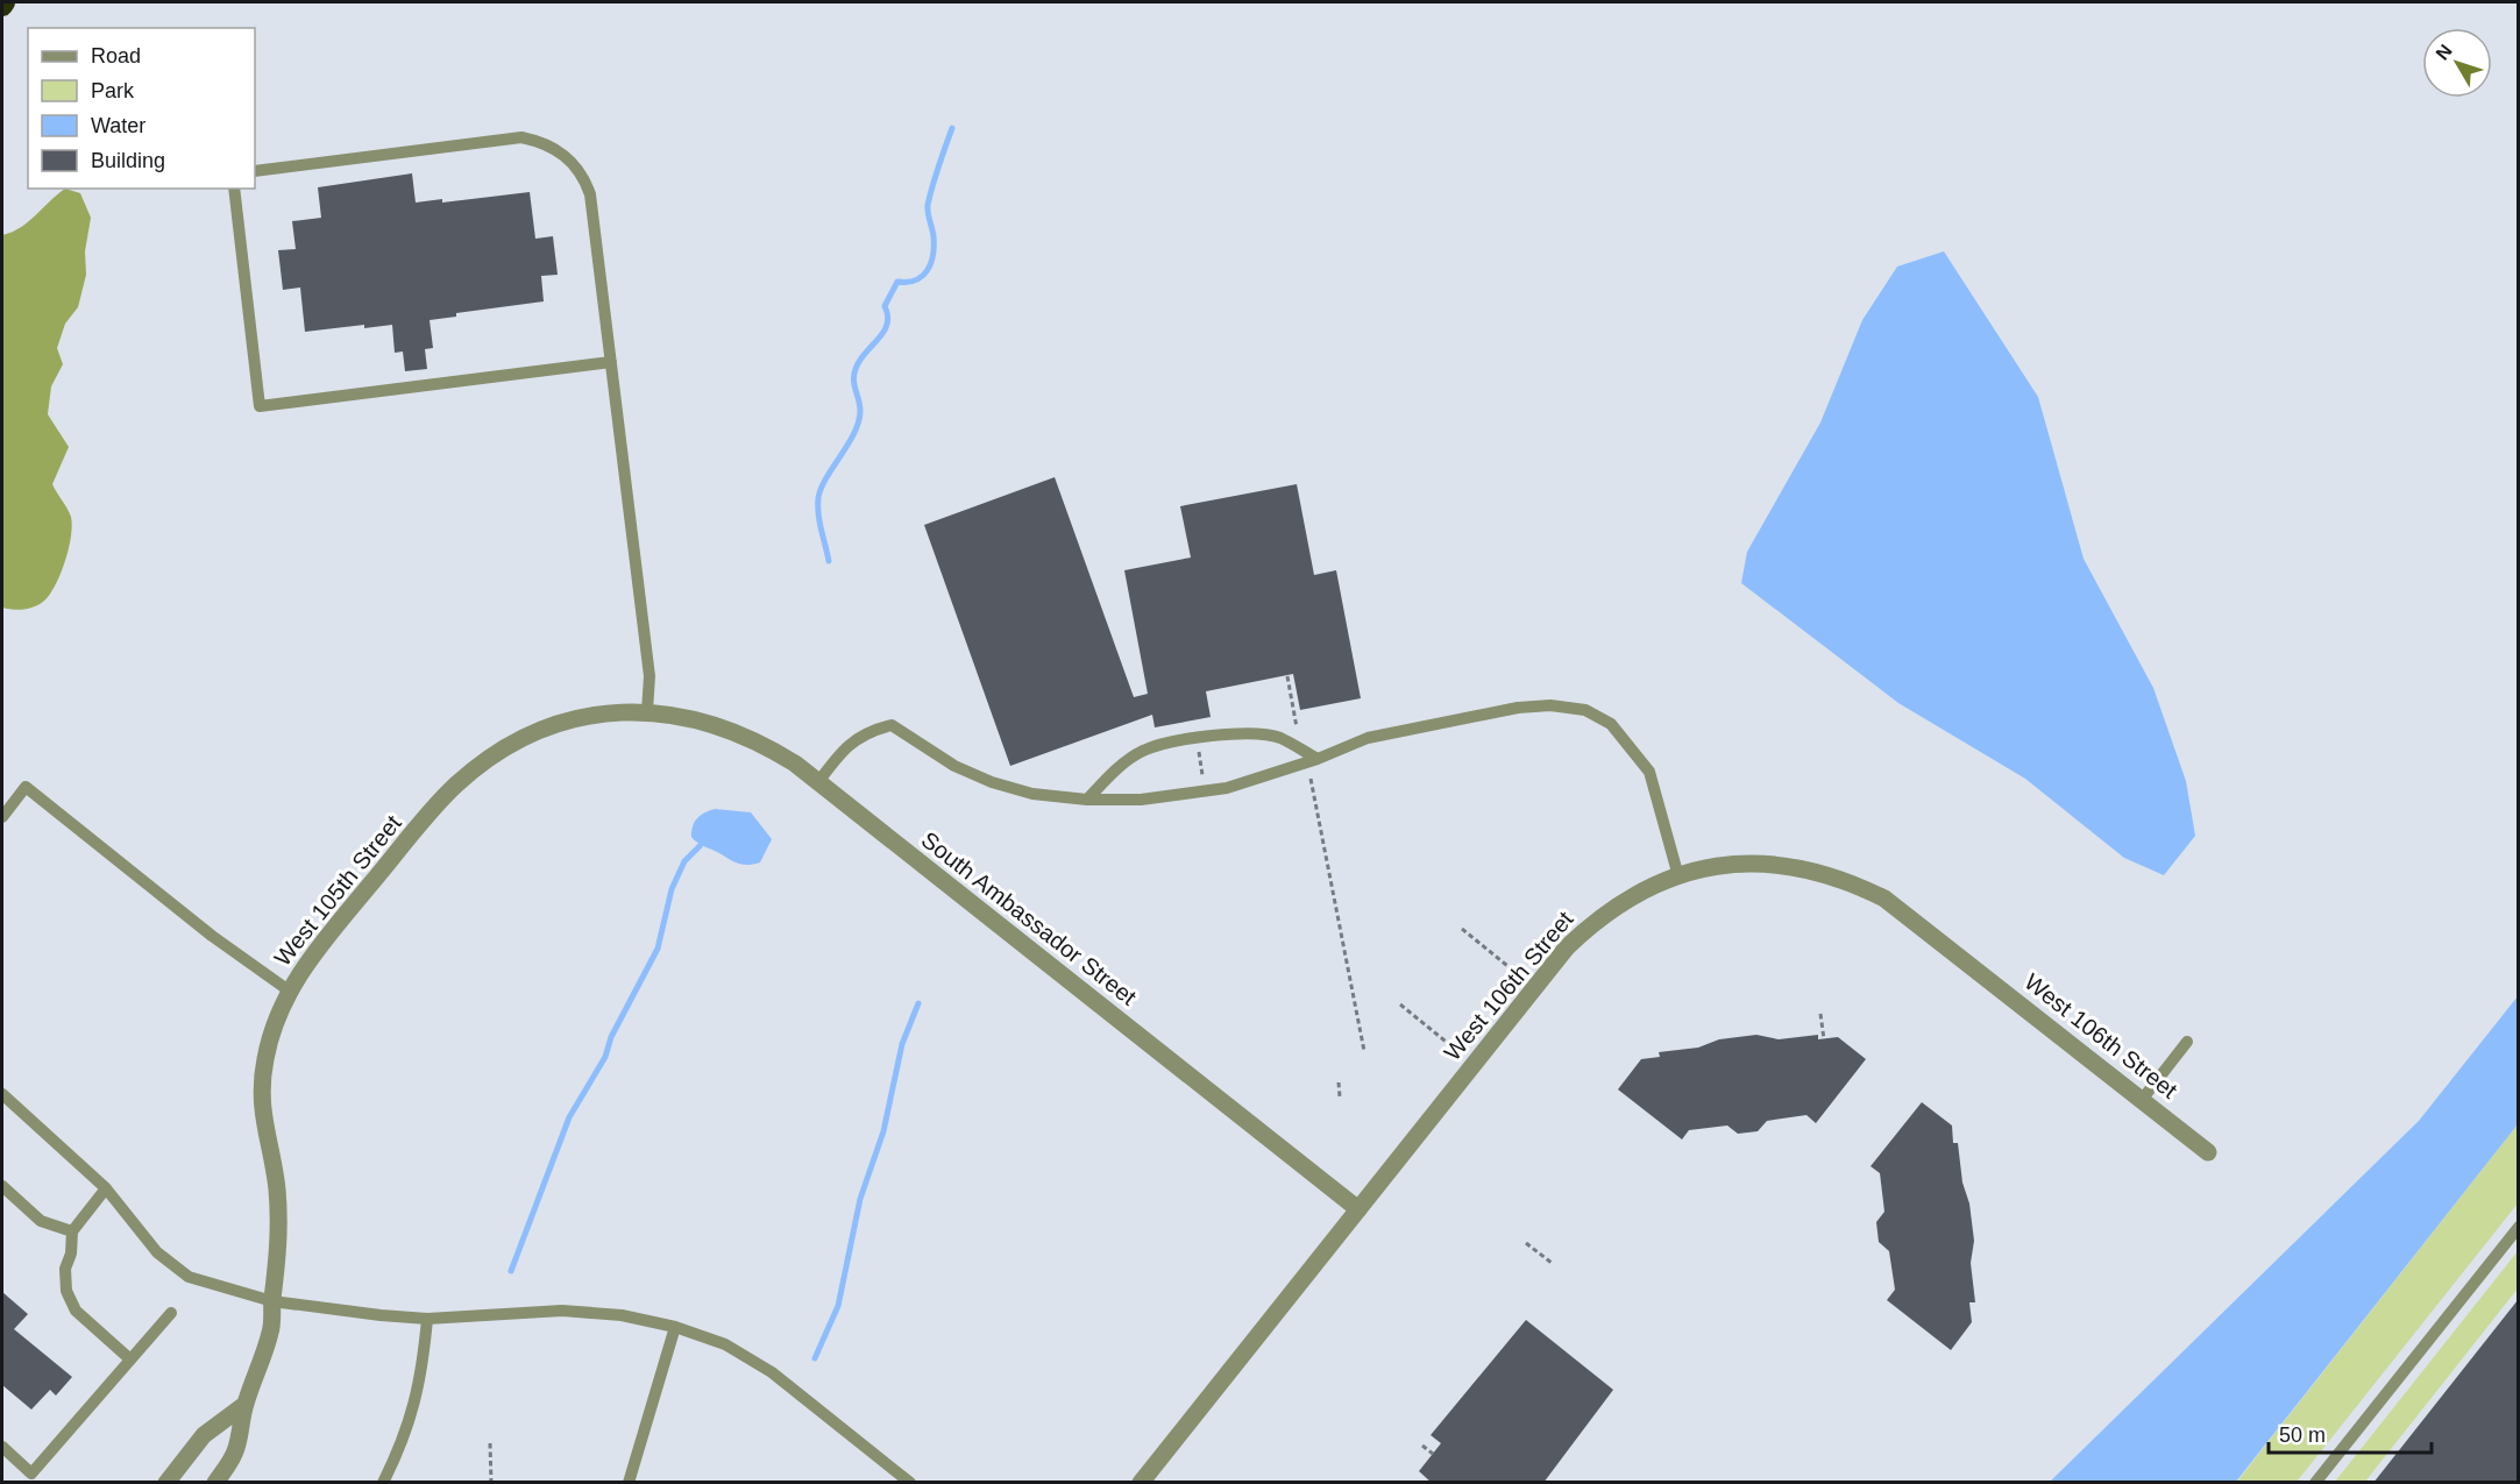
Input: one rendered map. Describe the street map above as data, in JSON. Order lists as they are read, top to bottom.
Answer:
{
  "streets": {
    "street": ["West 105th Street", "South Ambassador Street", "West 106th Street"]
  },
  "crossings": [
    ["West 105th Street", "South Ambassador Street"],
    ["South Ambassador Street", "West 106th Street"]
  ],
  "legend": [
    "Road",
    "Park",
    "Water",
    "Building"
  ],
  "scale_bar": "50 m",
  "north": "top left"
}
